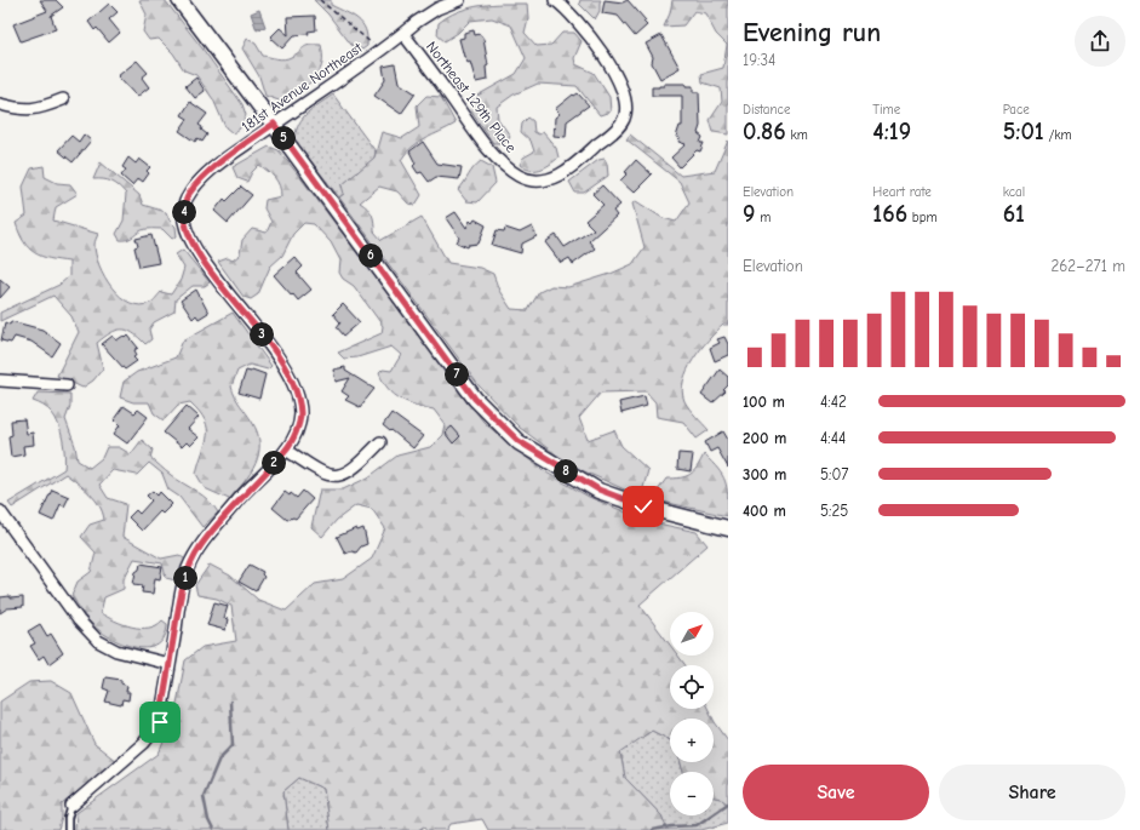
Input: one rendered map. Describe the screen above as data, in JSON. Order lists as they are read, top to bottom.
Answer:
{
  "streets": {
    "street": ["181st Avenue Northeast", "Northeast 129th Place"]
  },
  "crossings": [
    ["181st Avenue Northeast", "Northeast 129th Place"]
  ],
  "north": "top right",
  "page": {
    "heading": ["Evening run", "19:34"],
    "stats": [
      ["Distance", "0.86 km"],
      ["Time", "4:19"],
      ["Pace", "5:01 /km"],
      ["Elevation", "9 m"],
      ["Heart rate", "166 bpm"],
      ["kcal", "61"]
    ],
    "pins": [
      "5",
      "4",
      "6",
      "3",
      "7",
      "2",
      "8",
      "1"
    ],
    "chart": ["Elevation", "262–271 m"],
    "list": [
      {
        "name": "100 m",
        "note": "4:42"
      },
      {
        "name": "200 m",
        "note": "4:44"
      },
      {
        "name": "300 m",
        "note": "5:07"
      },
      {
        "name": "400 m",
        "note": "5:25"
      }
    ],
    "map_buttons": ["+", "−"],
    "buttons": ["Save", "Share"]
  }
}
